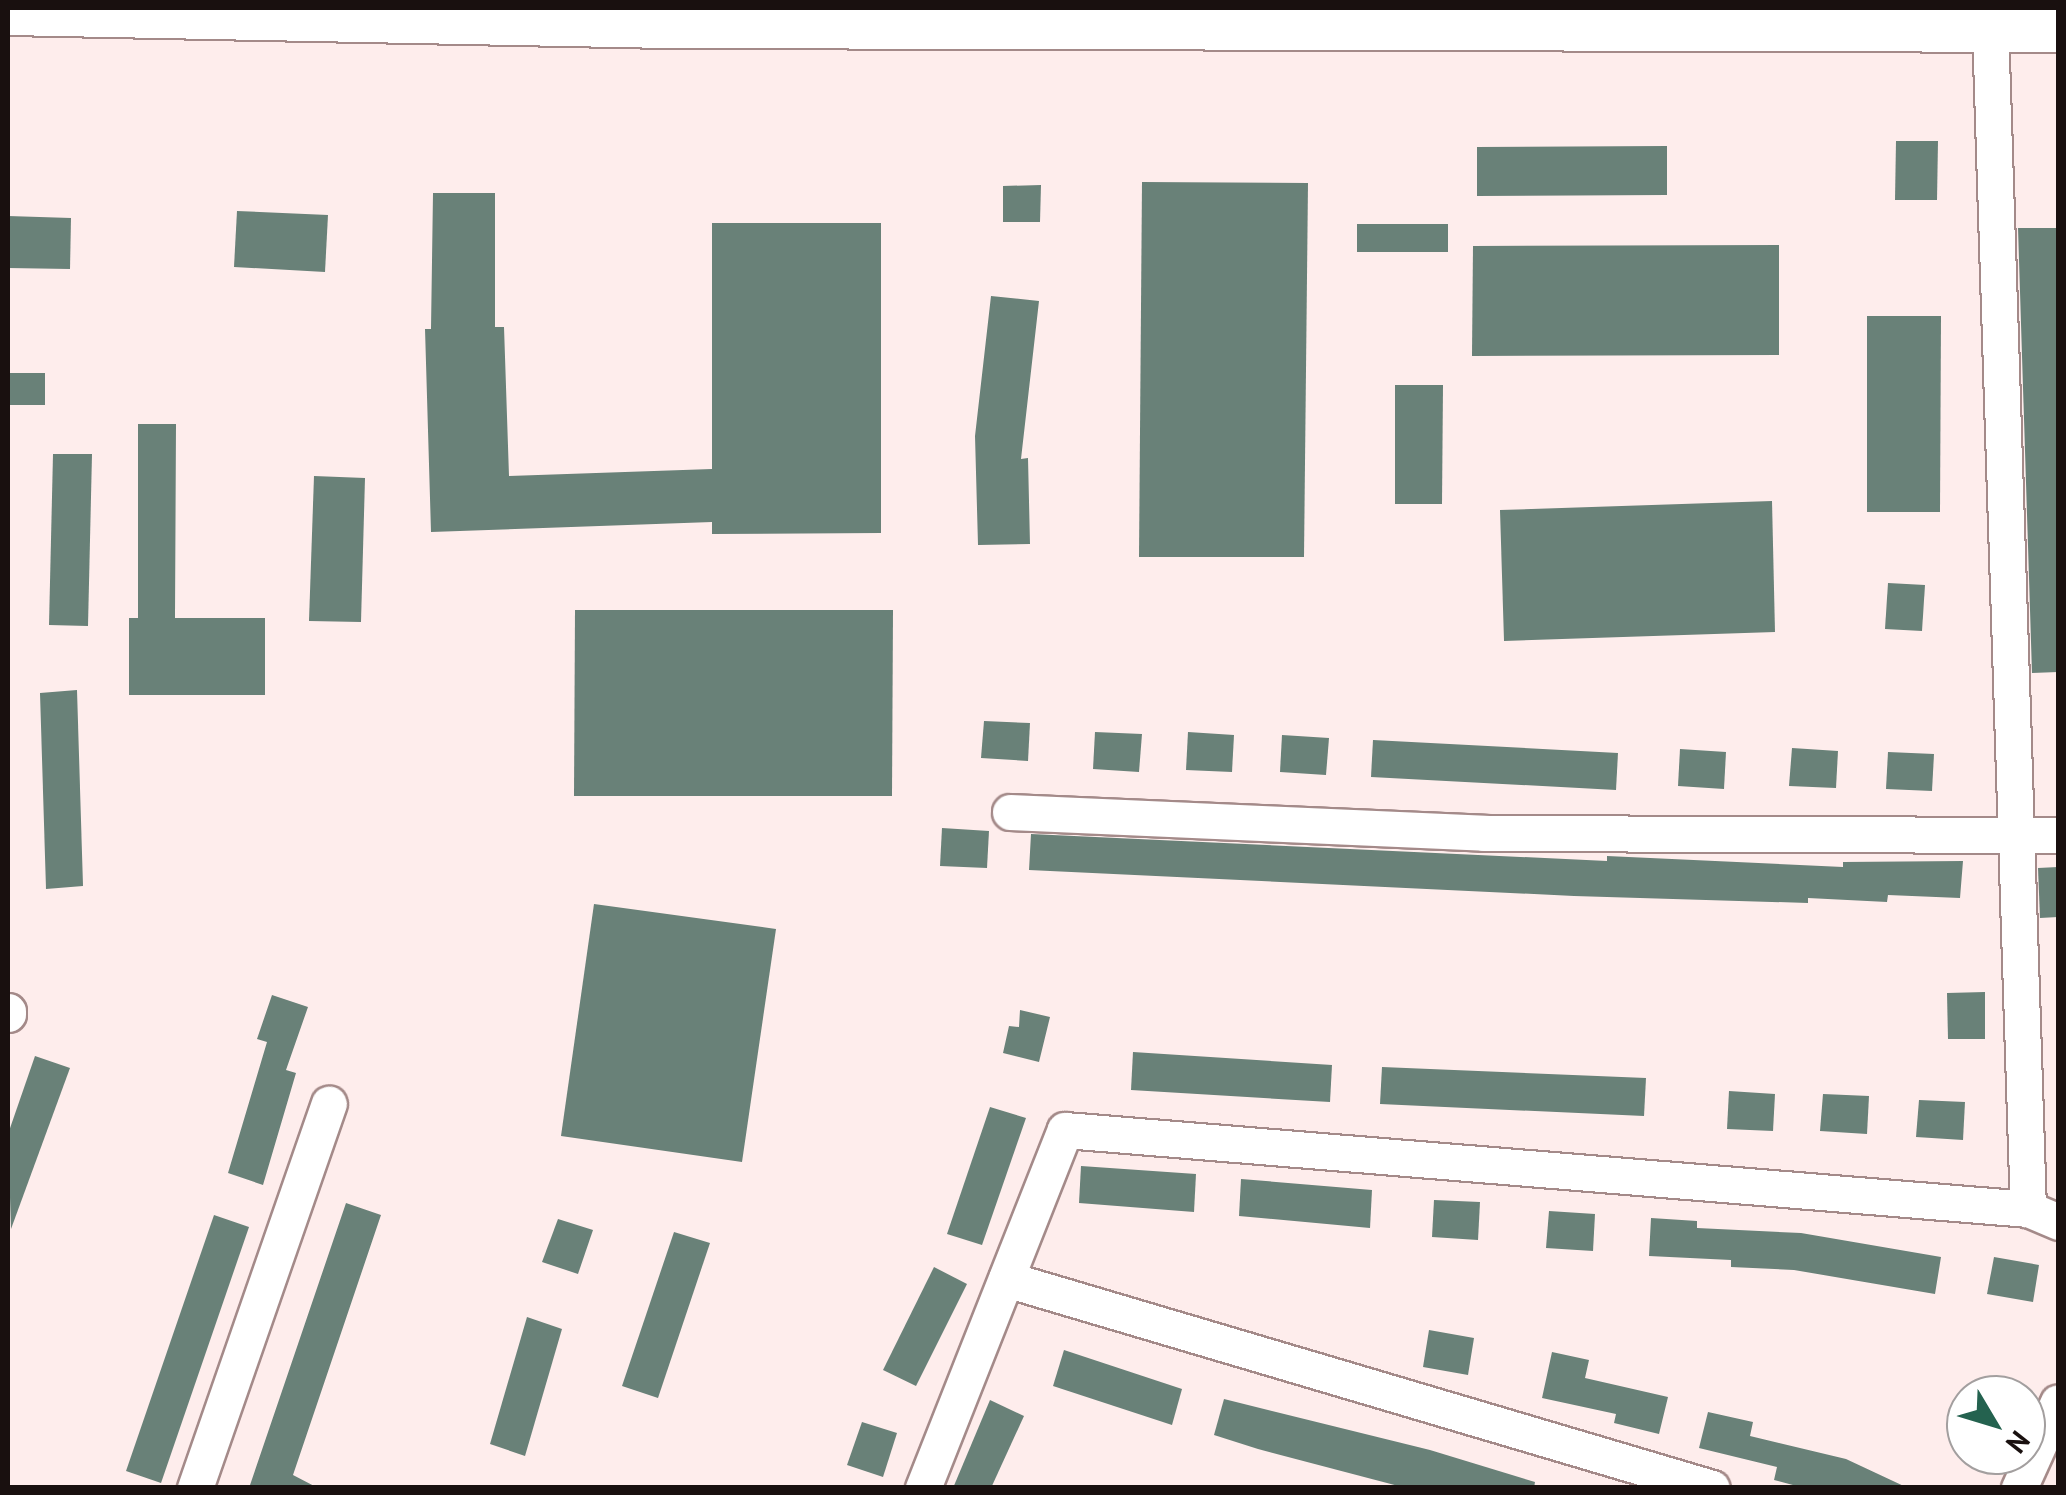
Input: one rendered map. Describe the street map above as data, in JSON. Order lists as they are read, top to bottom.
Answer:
{
  "north": "bottom right"
}
